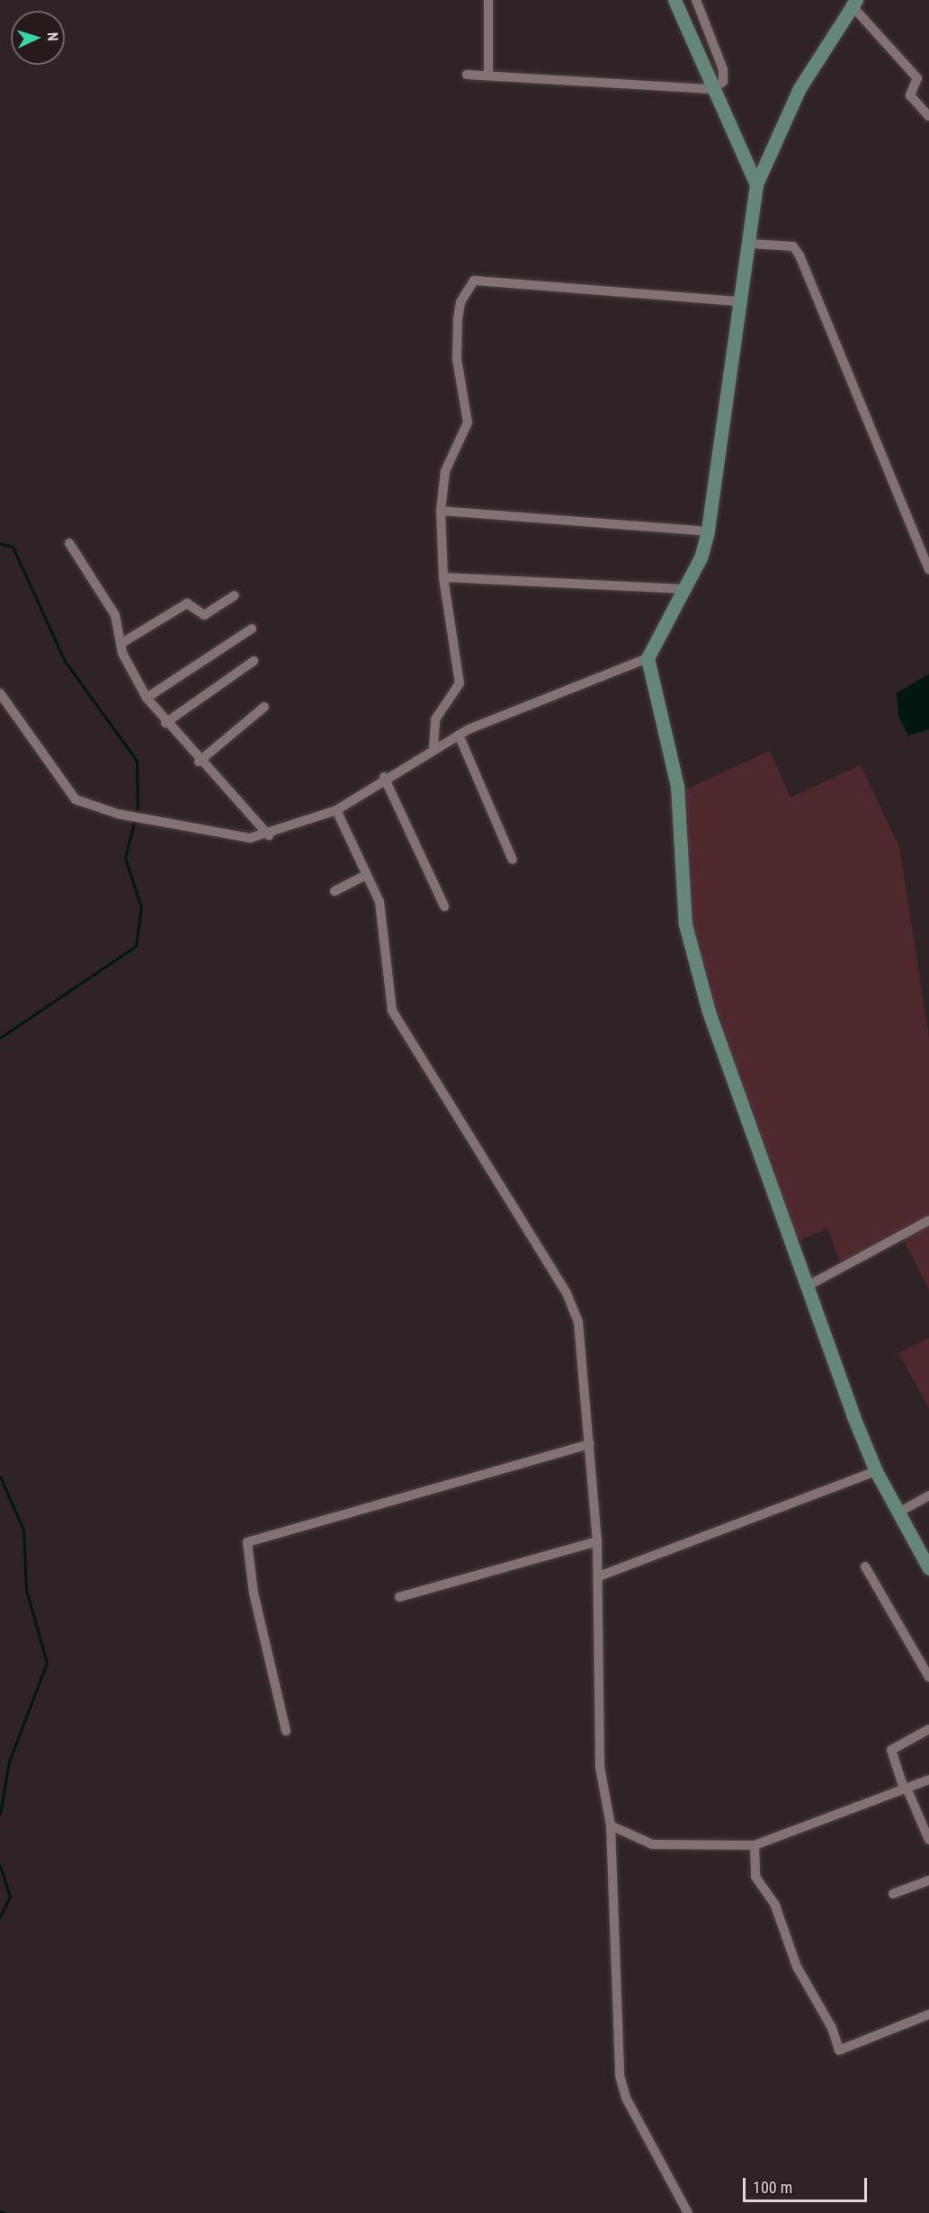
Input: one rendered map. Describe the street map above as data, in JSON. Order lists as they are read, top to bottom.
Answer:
{
  "scale_bar": "100 m",
  "north": "right"
}
